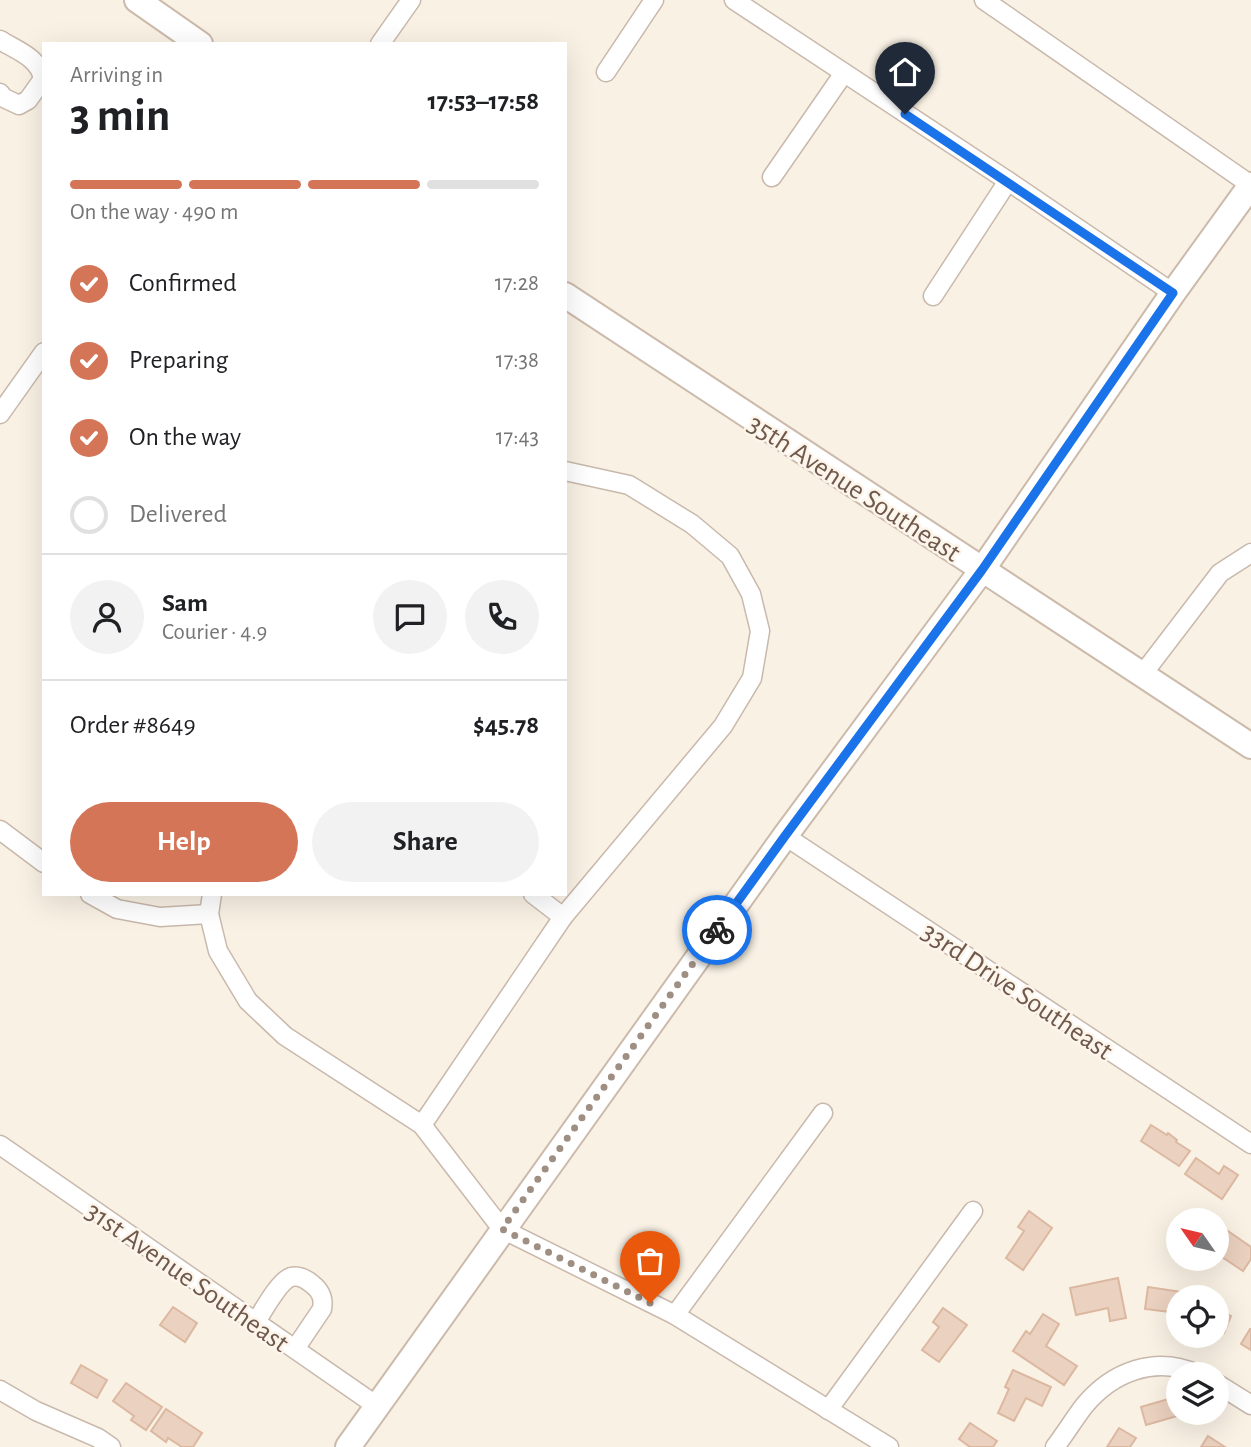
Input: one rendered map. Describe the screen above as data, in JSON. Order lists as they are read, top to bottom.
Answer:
{
  "streets": {
    "street": ["35th Avenue Southeast", "33rd Drive Southeast", "31st Avenue Southeast"]
  },
  "north": "top left",
  "page": {
    "heading": ["3 min", "Arriving in", "17:53–17:58"],
    "panel": [
      "Sam",
      "Courier · 4.9",
      "Order #8649",
      "$45.78"
    ],
    "bar": "On the way · 490 m",
    "list": [
      ["Confirmed", "17:28"],
      ["Preparing", "17:38"],
      ["On the way", "17:43"],
      "Delivered"
    ],
    "buttons": ["Help", "Share"]
  }
}
